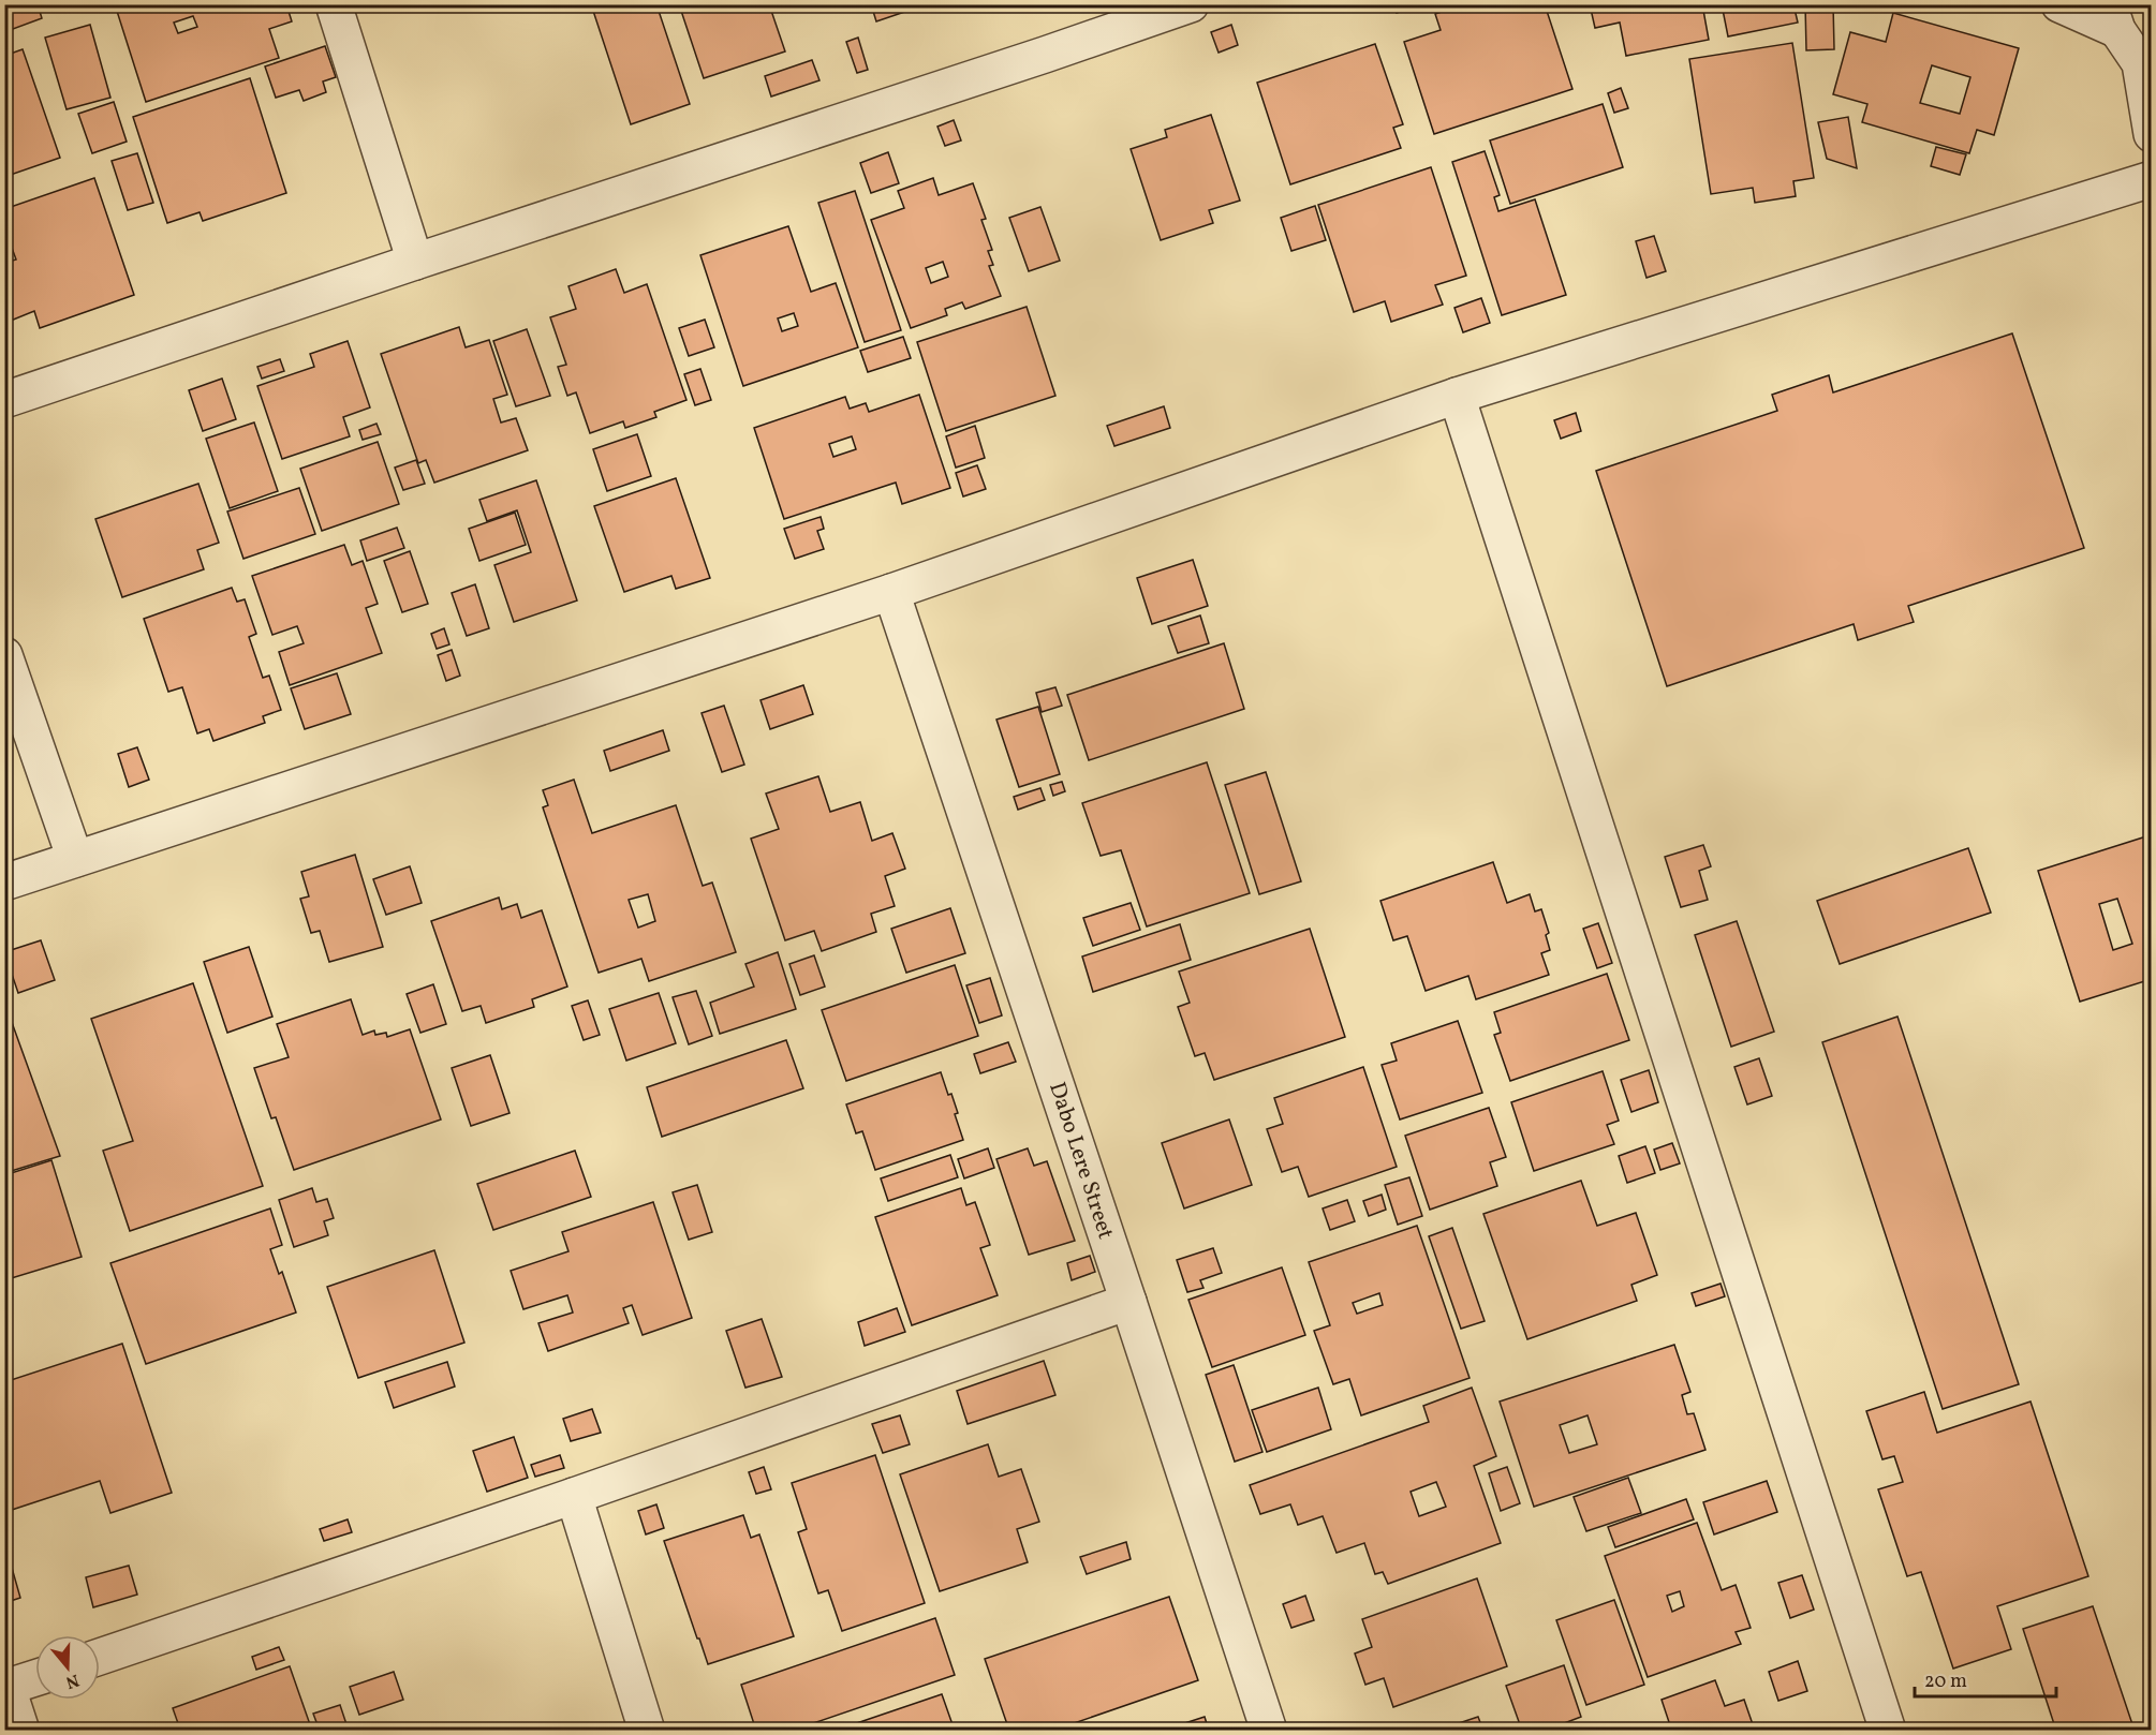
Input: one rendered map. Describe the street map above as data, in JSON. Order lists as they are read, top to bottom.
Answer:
{
  "streets": {
    "street": ["Dabo Lere Street"]
  },
  "scale_bar": "20 m",
  "north": "bottom"
}
